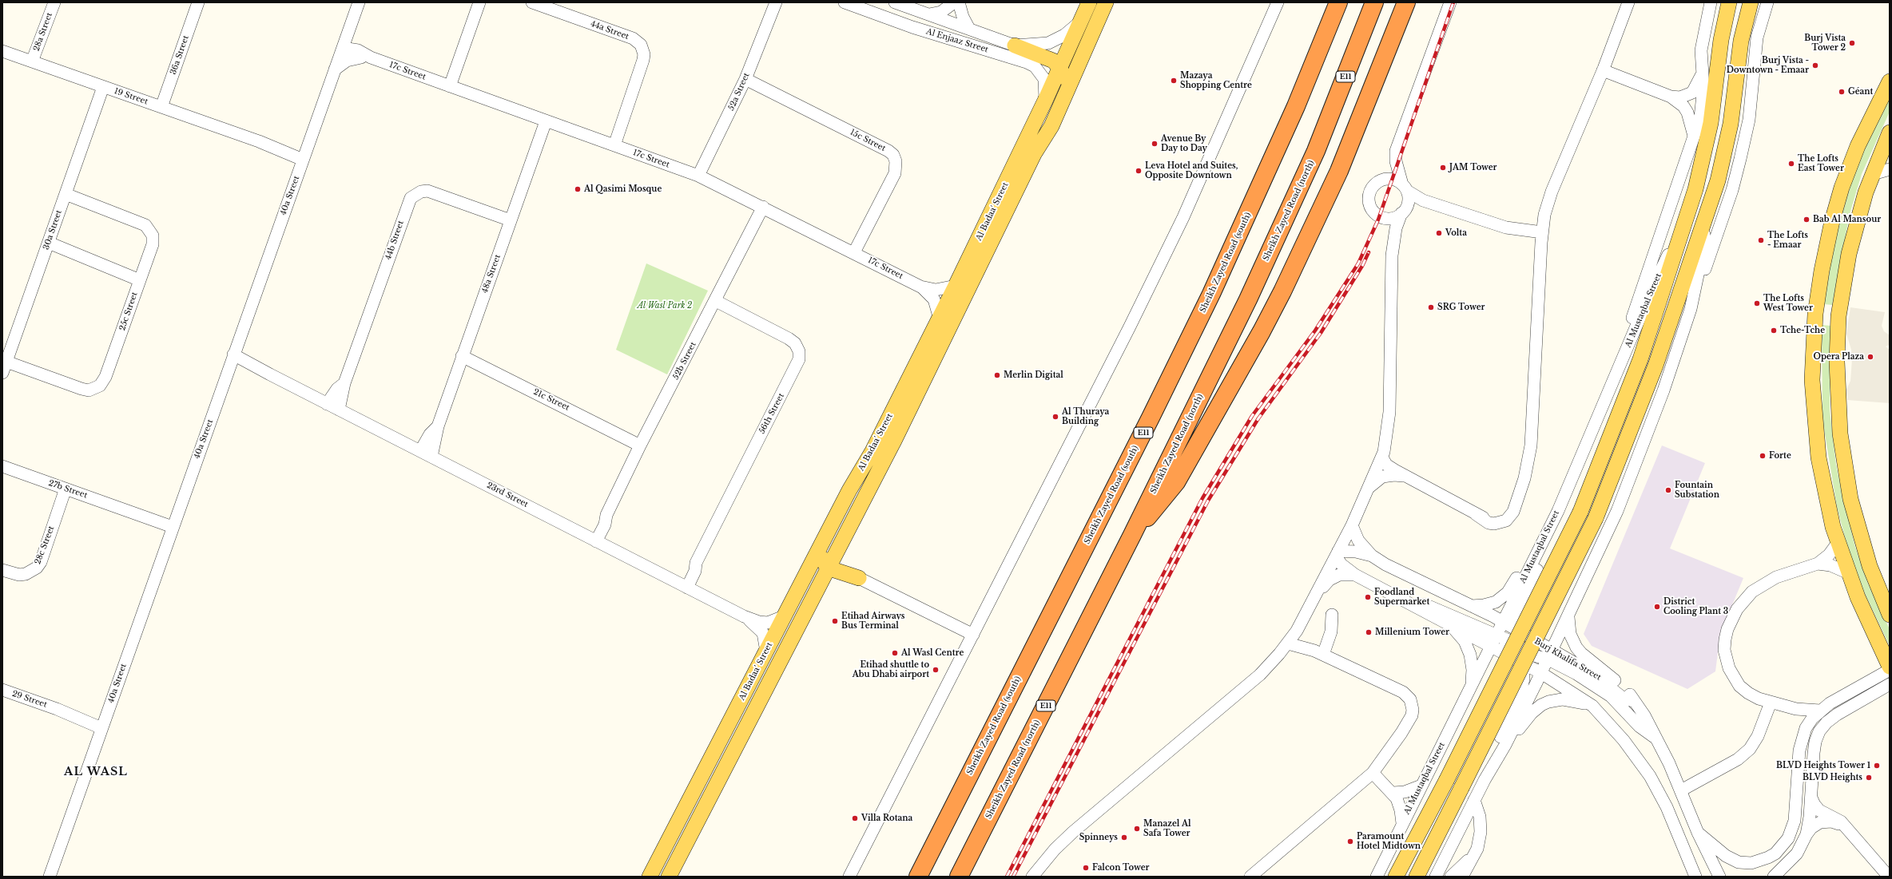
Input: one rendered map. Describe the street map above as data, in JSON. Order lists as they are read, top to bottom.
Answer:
{
  "streets": {
    "highway": ["E11", "Sheikh Zayed Road (north)", "Sheikh Zayed Road (south)"],
    "main road": ["Al Badaa' Street", "Al Mustaqbal Street"],
    "street": [
      "44a Street",
      "28a Street",
      "Al Enjaaz Street",
      "36a Street",
      "17c Street",
      "52a Street",
      "19 Street",
      "15c Street",
      "40a Street",
      "30a Street",
      "44b Street",
      "48a Street",
      "25c Street",
      "52b Street",
      "21c Street",
      "56th Street",
      "27b Street",
      "23rd Street",
      "28c Street",
      "Burj Khalifa Street",
      "29 Street"
    ]
  },
  "crossings": [
    ["44a Street", "17c Street"],
    ["28a Street", "19 Street"],
    ["Al Enjaaz Street", "Al Badaa' Street"],
    ["36a Street", "19 Street"],
    ["17c Street", "52a Street"],
    ["17c Street", "15c Street"],
    ["17c Street", "40a Street"],
    ["17c Street", "Al Badaa' Street"],
    ["17c Street", "48a Street"],
    ["17c Street", "52b Street"],
    ["52a Street", "15c Street"],
    ["19 Street", "40a Street"],
    ["19 Street", "30a Street"],
    ["40a Street", "27b Street"],
    ["40a Street", "23rd Street"],
    ["40a Street", "29 Street"],
    ["Al Badaa' Street", "23rd Street"],
    ["30a Street", "25c Street"],
    ["44b Street", "48a Street"],
    ["44b Street", "23rd Street"],
    ["48a Street", "21c Street"],
    ["48a Street", "23rd Street"],
    ["52b Street", "21c Street"],
    ["52b Street", "56th Street"],
    ["52b Street", "23rd Street"],
    ["56th Street", "23rd Street"],
    ["27b Street", "28c Street"]
  ],
  "districts": ["AL WASL"],
  "parks": ["Al Wasl Park 2"],
  "places": [
    "Burj Vista Tower 2",
    "Burj Vista - Downtown - Emaar",
    "Mazaya Shopping Centre",
    "Géant",
    "Avenue By Day to Day",
    "The Lofts East Tower",
    "JAM Tower",
    "Leva Hotel and Suites, Opposite Downtown",
    "Al Qasimi Mosque",
    "Bab Al Mansour",
    "Volta",
    "The Lofts - Emaar",
    "The Lofts West Tower",
    "SRG Tower",
    "Tche-Tche",
    "Opera Plaza",
    "Merlin Digital",
    "Al Thuraya Building",
    "Forte",
    "Fountain Substation",
    "Foodland Supermarket",
    "District Cooling Plant 3",
    "Etihad Airways Bus Terminal",
    "Millenium Tower",
    "Al Wasl Centre",
    "Etihad shuttle to Abu Dhabi airport",
    "BLVD Heights Tower 1",
    "BLVD Heights",
    "Villa Rotana",
    "Manazel Al Safa Tower",
    "Spinneys",
    "Paramount Hotel Midtown",
    "Falcon Tower"
  ]
}
